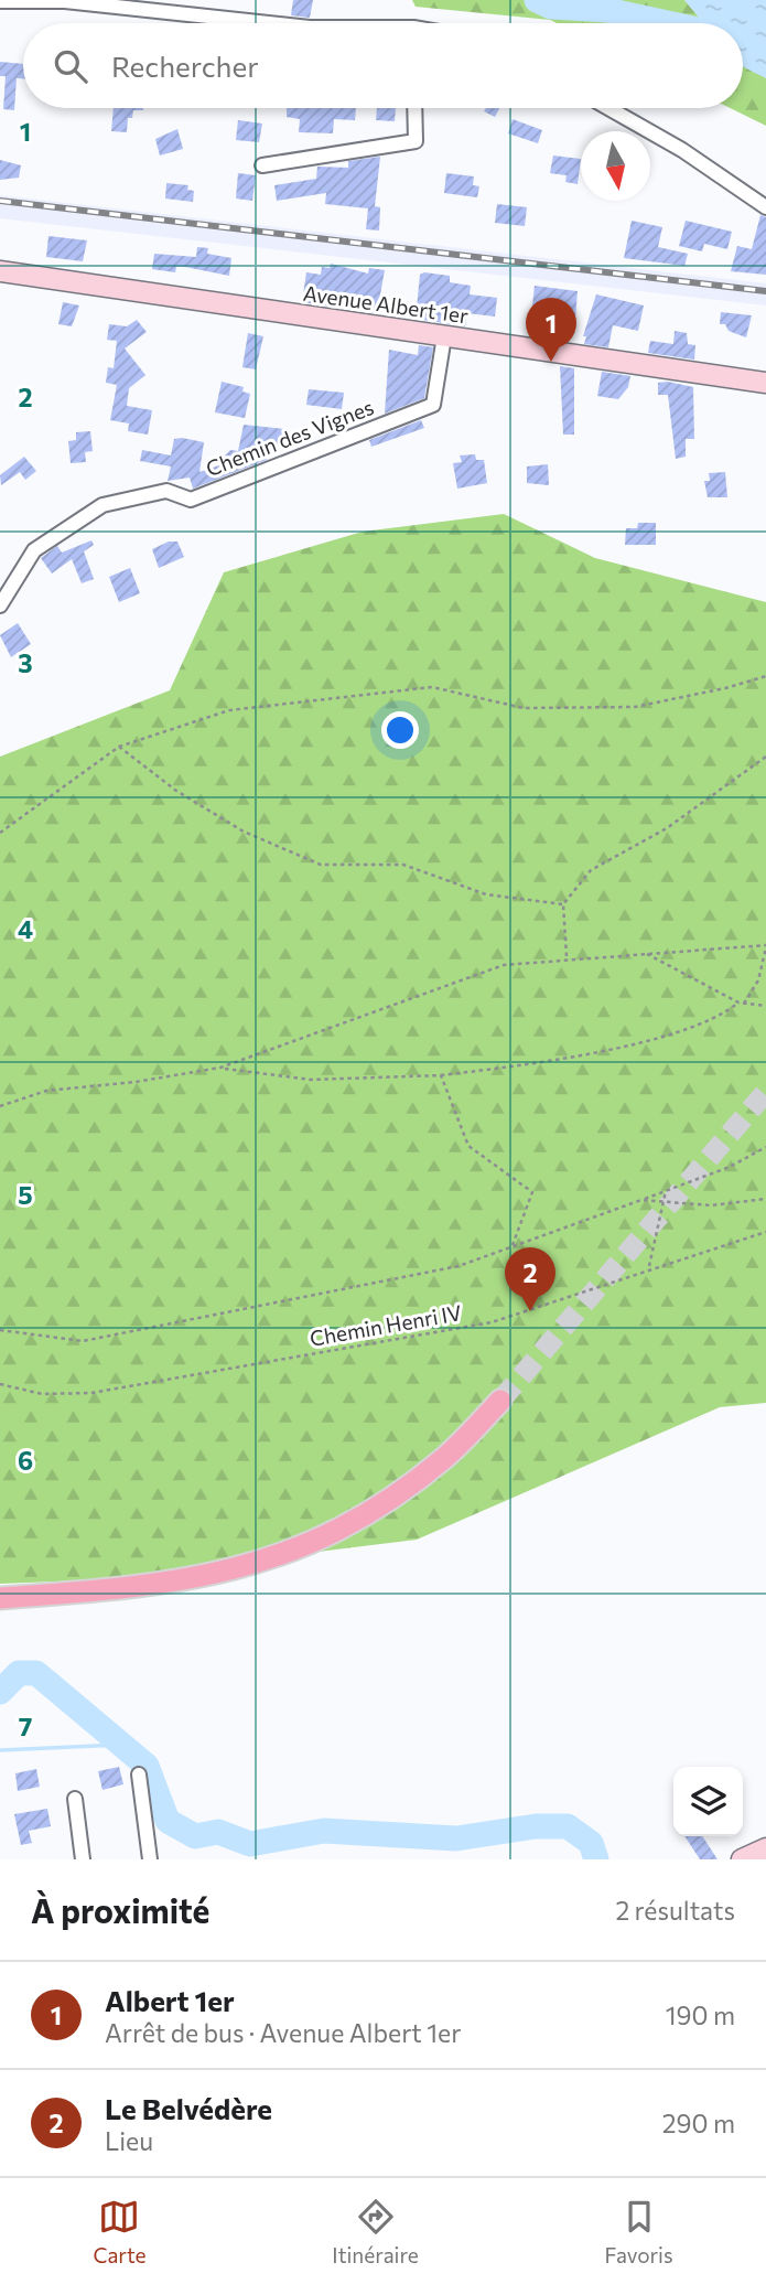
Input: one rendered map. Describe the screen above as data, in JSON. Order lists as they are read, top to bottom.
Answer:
{
  "streets": {
    "main road": ["Avenue Albert 1er"],
    "street": ["Chemin des Vignes"],
    "path": ["Chemin Henri IV"]
  },
  "crossings": [
    ["Avenue Albert 1er", "Chemin des Vignes"]
  ],
  "north": "bottom",
  "page": {
    "search": "Rechercher",
    "pins": ["1", "2"],
    "heading": ["À proximité", "2 résultats"],
    "list": [
      {
        "mark": "1",
        "name": "Albert 1er",
        "note": "Arrêt de bus · Avenue Albert 1er",
        "value": "190 m"
      },
      {
        "mark": "2",
        "name": "Le Belvédère",
        "note": "Lieu",
        "value": "290 m"
      }
    ],
    "nav": ["Carte", "Itinéraire", "Favoris"]
  },
  "grid": {
    "rows": [
      "1",
      "2",
      "3",
      "4",
      "5",
      "6",
      "7"
    ]
  }
}
